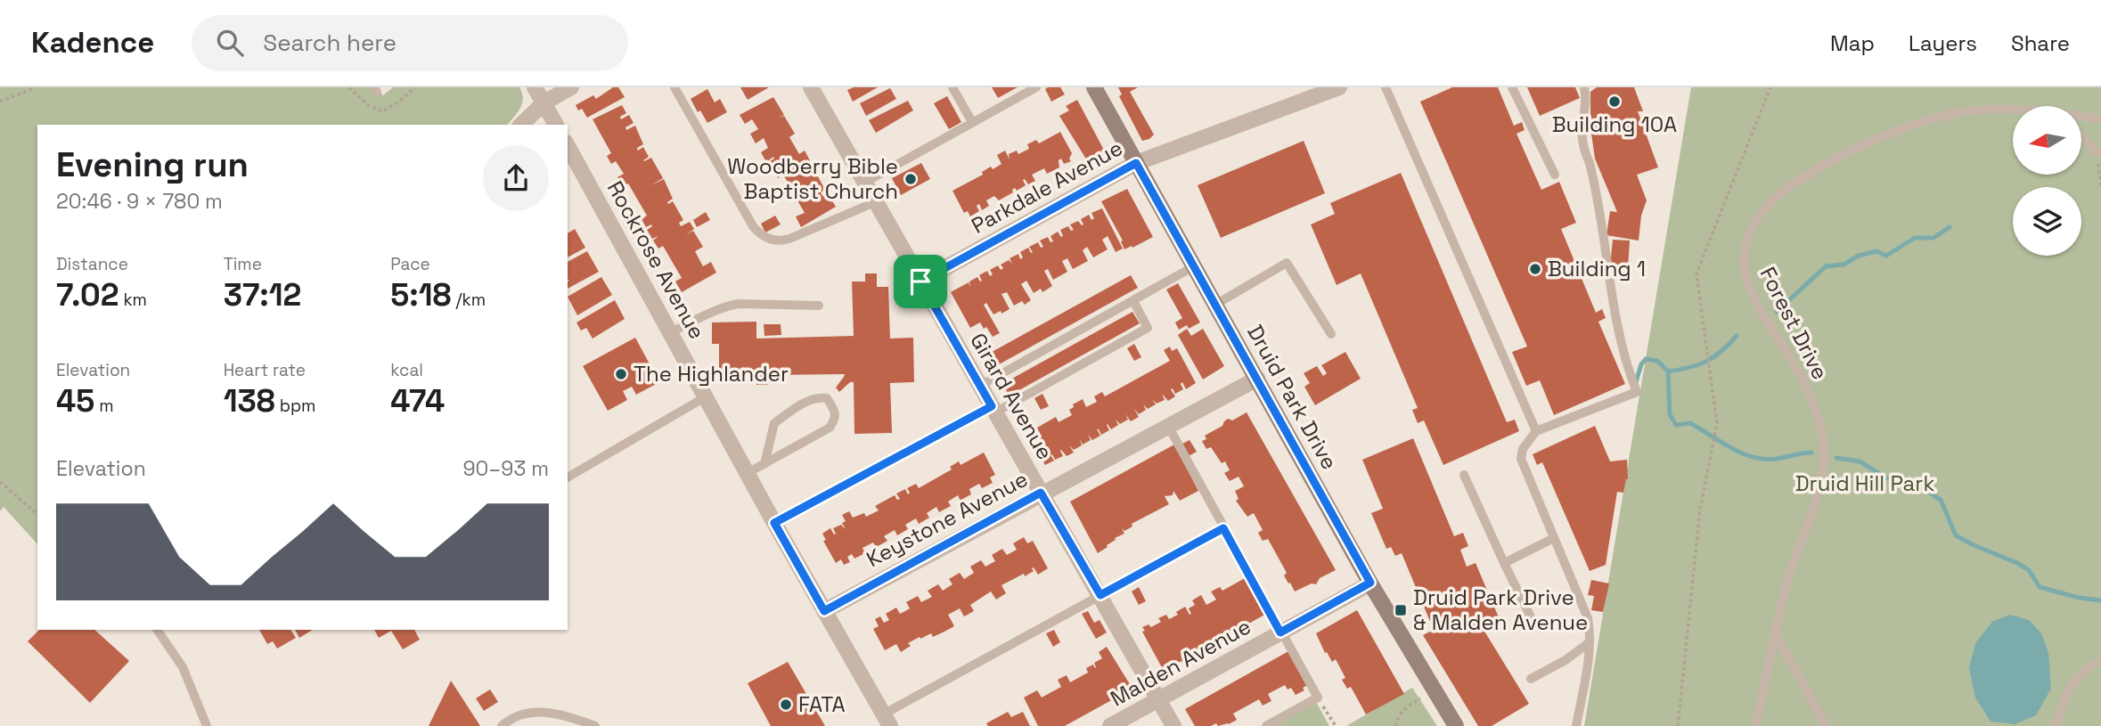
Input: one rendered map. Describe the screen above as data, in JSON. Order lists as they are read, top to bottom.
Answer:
{
  "streets": {
    "main road": ["Druid Park Drive"],
    "street": [
      "Parkdale Avenue",
      "Rockrose Avenue",
      "Girard Avenue",
      "Keystone Avenue",
      "Malden Avenue"
    ],
    "lane": ["Forest Drive"]
  },
  "crossings": [
    ["Parkdale Avenue", "Girard Avenue"],
    ["Parkdale Avenue", "Druid Park Drive"],
    ["Rockrose Avenue", "Keystone Avenue"],
    ["Girard Avenue", "Keystone Avenue"],
    ["Girard Avenue", "Malden Avenue"],
    ["Druid Park Drive", "Keystone Avenue"],
    ["Druid Park Drive", "Malden Avenue"]
  ],
  "parks": ["Druid Hill Park"],
  "places": {
    "other": [
      "Building 10A",
      "Woodberry Bible Baptist Church",
      "Building 1",
      "The Highlander",
      "FATA"
    ],
    "transit": ["Druid Park Drive & Malden Avenue"]
  },
  "north": "left",
  "page": {
    "header": "Kadence",
    "search": "Search here",
    "nav": ["Map", "Layers", "Share"],
    "heading": ["Evening run", "20:46 · 9 × 780 m"],
    "stats": [
      ["Distance", "7.02 km"],
      ["Time", "37:12"],
      ["Pace", "5:18 /km"],
      ["Elevation", "45 m"],
      ["Heart rate", "138 bpm"],
      ["kcal", "474"]
    ],
    "chart": ["Elevation", "90–93 m"]
  }
}
